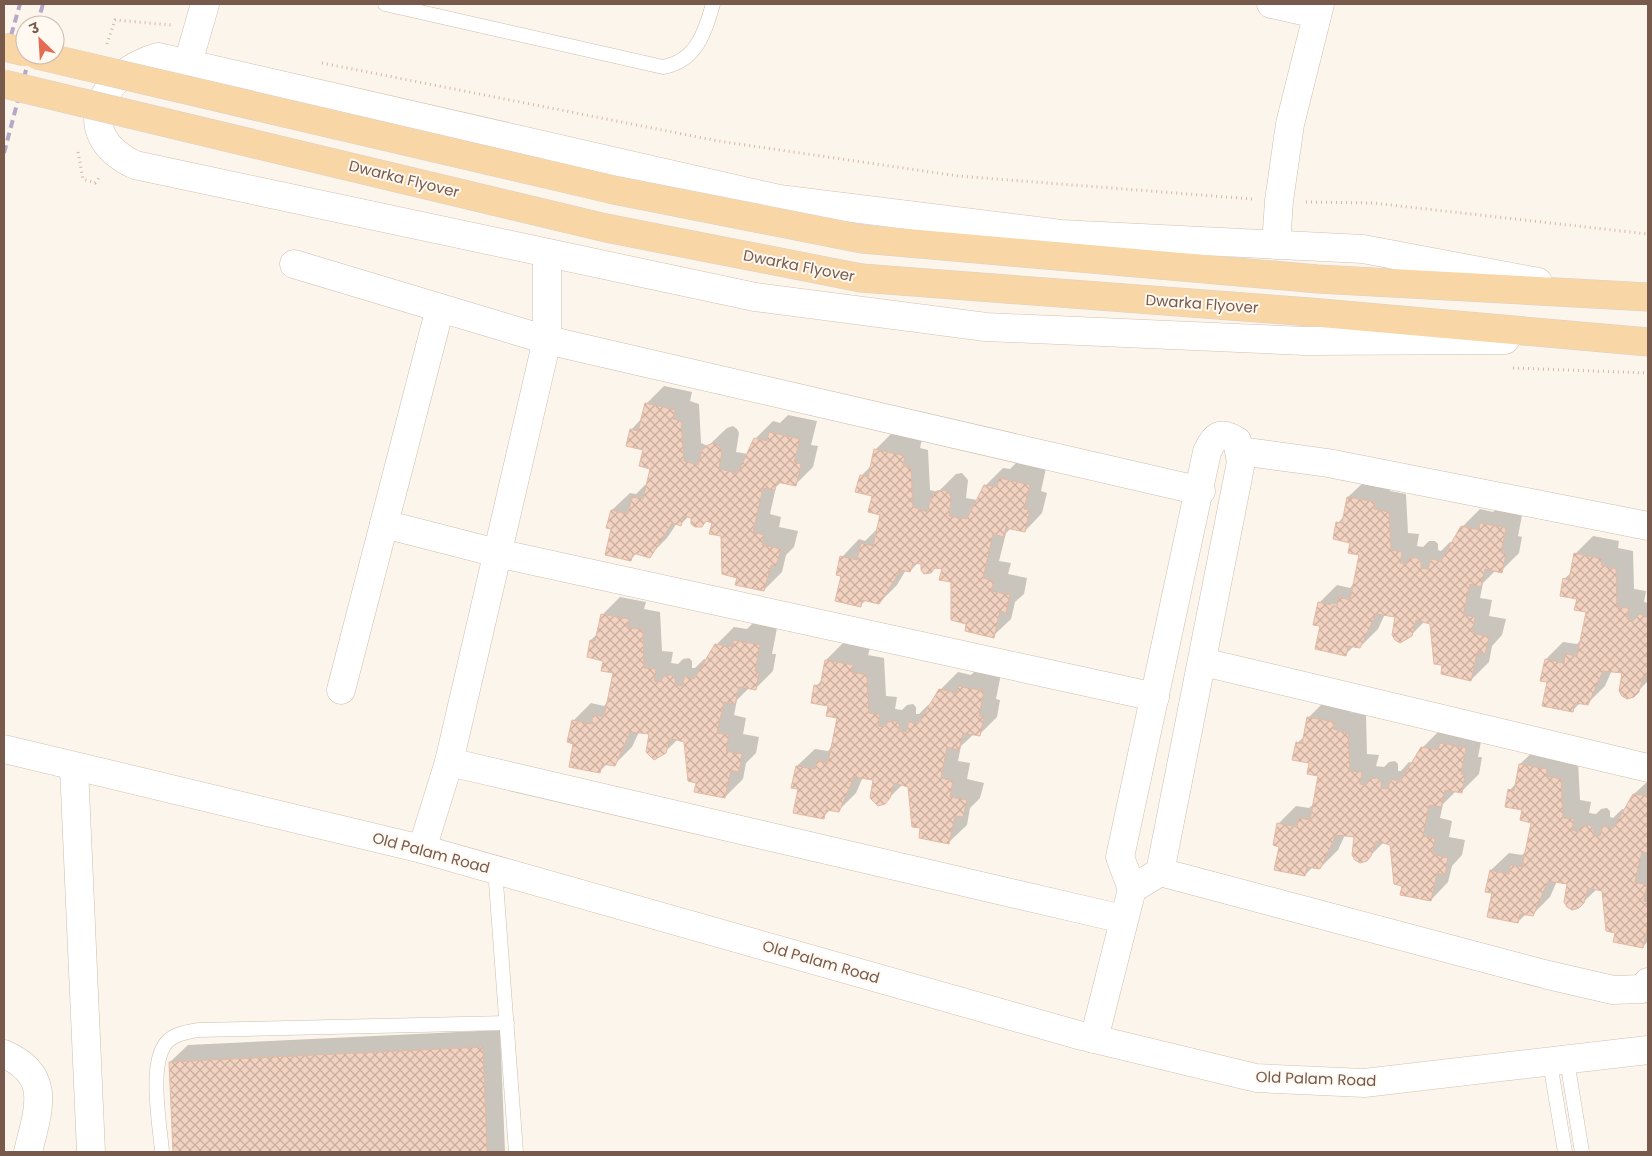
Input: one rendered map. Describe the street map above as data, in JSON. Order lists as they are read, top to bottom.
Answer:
{
  "streets": {
    "main road": ["Dwarka Flyover"],
    "street": ["Old Palam Road"]
  },
  "north": "top left"
}
